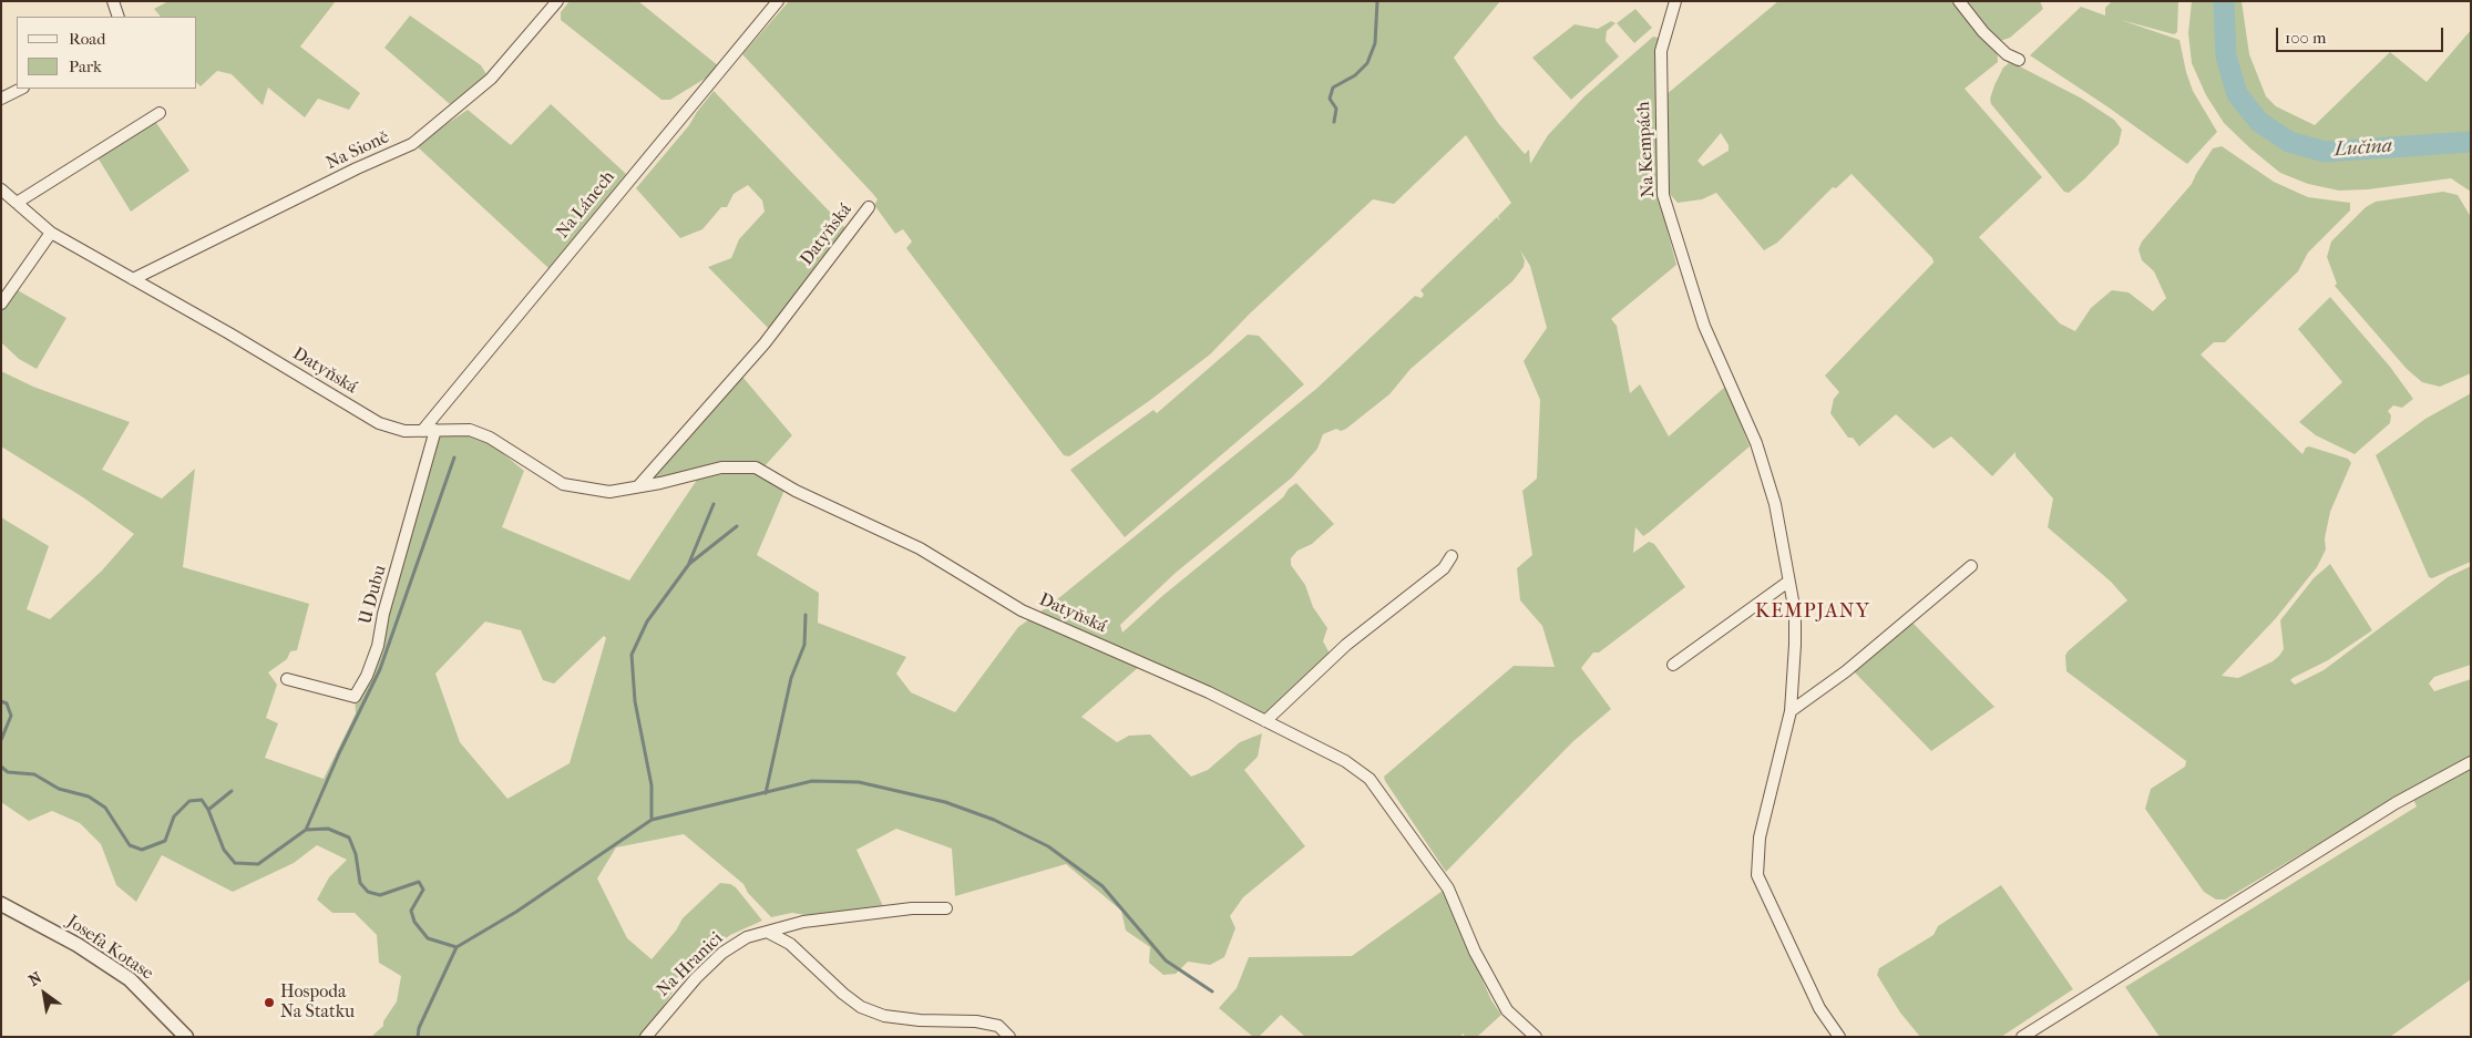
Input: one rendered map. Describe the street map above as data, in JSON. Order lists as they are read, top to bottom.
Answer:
{
  "streets": {
    "street": [
      "Na Kempách",
      "Na Sioně",
      "Na Lánech",
      "Datyňská",
      "U Dubu",
      "Josefa Kotase",
      "Na Hranici"
    ]
  },
  "crossings": [
    ["Na Sioně", "Datyňská"],
    ["Na Lánech", "Datyňská"],
    ["Datyňská", "U Dubu"]
  ],
  "districts": ["KEMPJANY"],
  "water": ["Lučina"],
  "places": ["Hospoda Na Statku"],
  "legend": ["Road", "Park"],
  "scale_bar": "100 m",
  "north": "top left"
}
